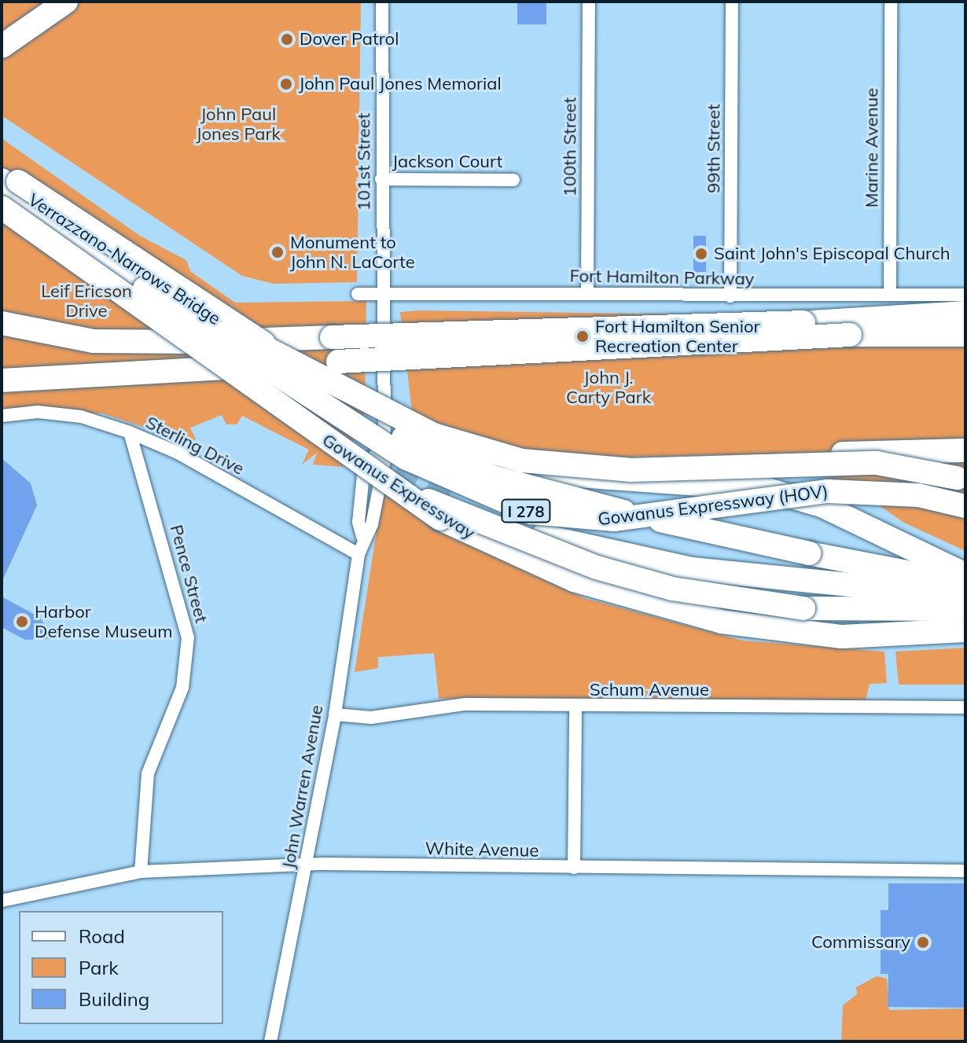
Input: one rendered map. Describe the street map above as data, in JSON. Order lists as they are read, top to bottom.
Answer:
{
  "streets": {
    "highway": [
      "Verrazzano-Narrows Bridge",
      "Gowanus Expressway",
      "Gowanus Expressway (HOV)",
      "I 278"
    ],
    "street": [
      "100th Street",
      "Marine Avenue",
      "99th Street",
      "101st Street",
      "Jackson Court",
      "Fort Hamilton Parkway",
      "Sterling Drive",
      "Pence Street",
      "Schum Avenue",
      "John Warren Avenue",
      "White Avenue"
    ]
  },
  "crossings": [
    ["100th Street", "Fort Hamilton Parkway"],
    ["Marine Avenue", "Fort Hamilton Parkway"],
    ["99th Street", "Fort Hamilton Parkway"],
    ["101st Street", "Jackson Court"],
    ["101st Street", "Fort Hamilton Parkway"],
    ["101st Street", "John Warren Avenue"],
    ["Sterling Drive", "Pence Street"],
    ["Sterling Drive", "John Warren Avenue"],
    ["Pence Street", "White Avenue"],
    ["Schum Avenue", "John Warren Avenue"],
    ["John Warren Avenue", "White Avenue"]
  ],
  "parks": ["John Paul Jones Park", "Leif Ericson Drive", "John J. Carty Park"],
  "places": [
    "Dover Patrol",
    "John Paul Jones Memorial",
    "Monument to John N. LaCorte",
    "Saint John's Episcopal Church",
    "Fort Hamilton Senior Recreation Center",
    "Harbor Defense Museum",
    "Commissary"
  ],
  "legend": ["Road", "Park", "Building"]
}
